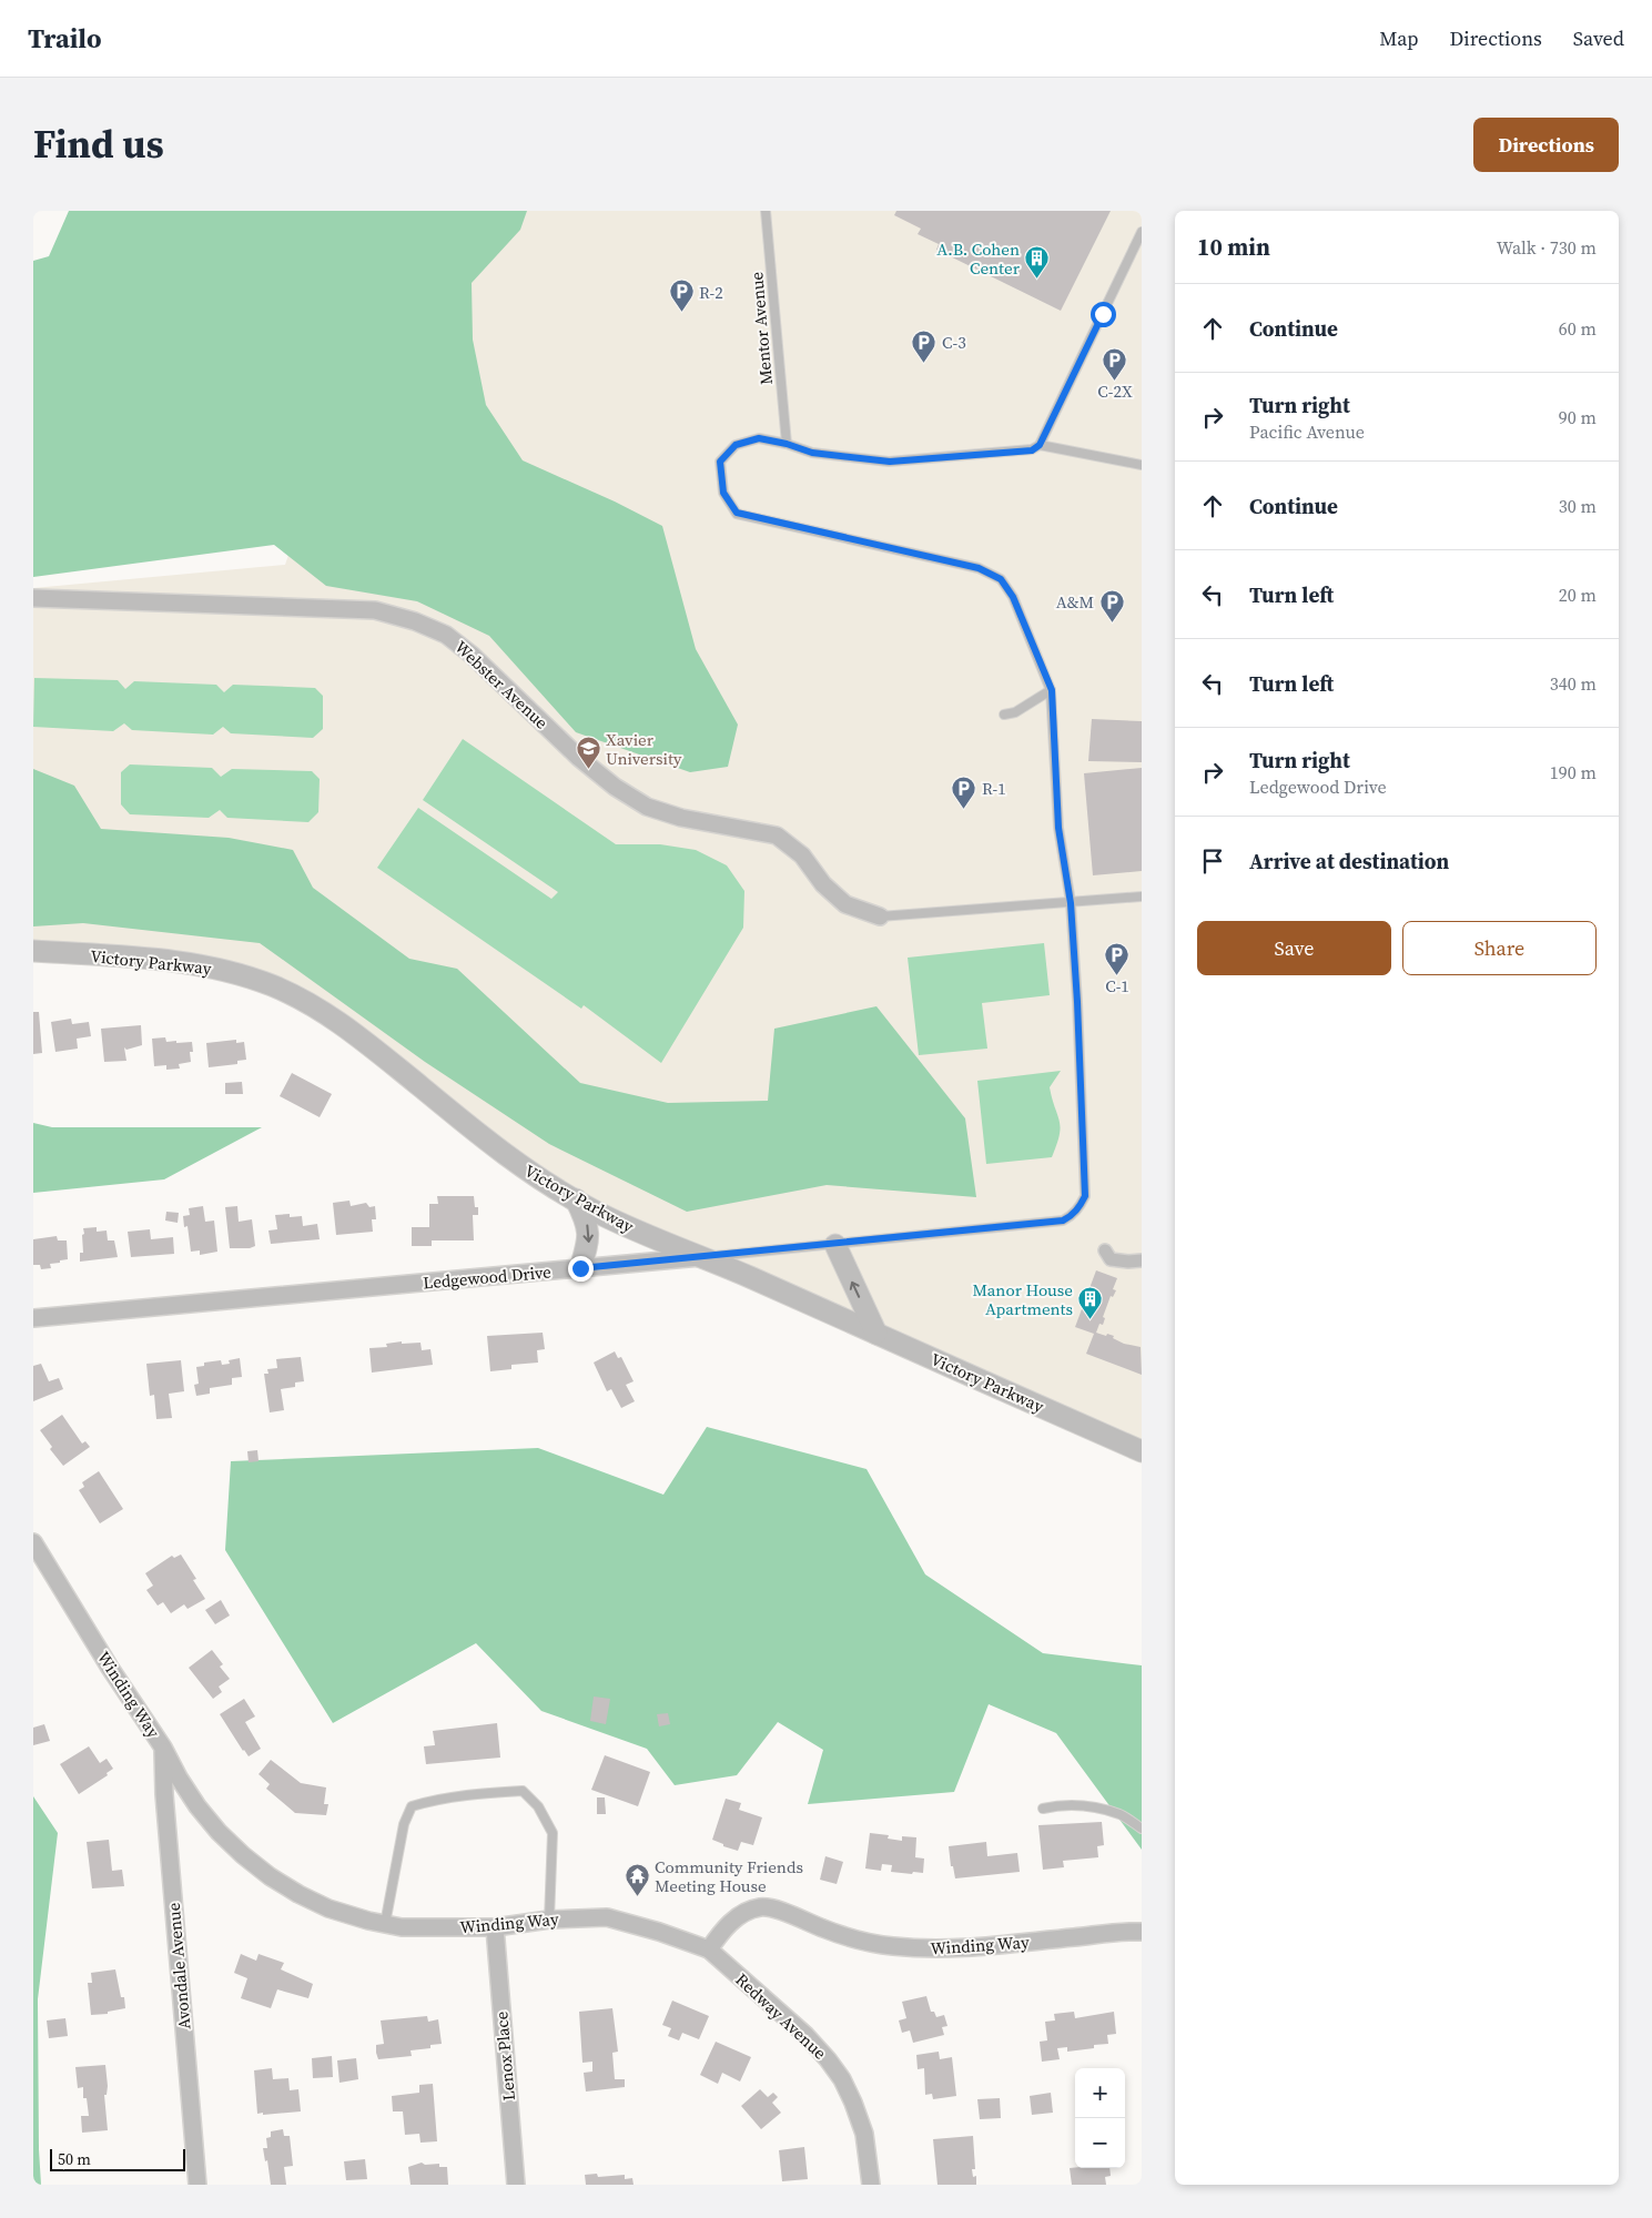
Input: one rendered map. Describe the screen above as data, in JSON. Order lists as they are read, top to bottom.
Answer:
{
  "streets": {
    "street": [
      "Webster Avenue",
      "Victory Parkway",
      "Ledgewood Drive",
      "Winding Way",
      "Avondale Avenue",
      "Redway Avenue",
      "Lenox Place"
    ],
    "lane": ["Mentor Avenue"]
  },
  "crossings": [
    ["Victory Parkway", "Ledgewood Drive"],
    ["Winding Way", "Avondale Avenue"],
    ["Winding Way", "Redway Avenue"],
    ["Winding Way", "Lenox Place"]
  ],
  "places": {
    "building": ["A.B. Cohen Center", "Manor House Apartments"],
    "parking": [
      "R-2",
      "C-3",
      "C-2X",
      "A&M",
      "R-1",
      "C-1"
    ],
    "school or university": ["Xavier University"],
    "temple": ["Community Friends Meeting House"]
  },
  "scale_bar": "50 m",
  "page": {
    "header": "Trailo",
    "nav": ["Map", "Directions", "Saved"],
    "title": "Find us",
    "buttons": [
      "Directions",
      ["Save", "Share"]
    ],
    "heading": ["10 min", "Walk · 730 m"],
    "list": [
      ["Continue", "60 m"],
      ["Turn right", "Pacific Avenue", "90 m"],
      ["Continue", "30 m"],
      ["Turn left", "20 m"],
      ["Turn left", "340 m"],
      ["Turn right", "Ledgewood Drive", "190 m"],
      "Arrive at destination"
    ],
    "map_buttons": ["+", "−"],
    "scale": "50 m"
  }
}
